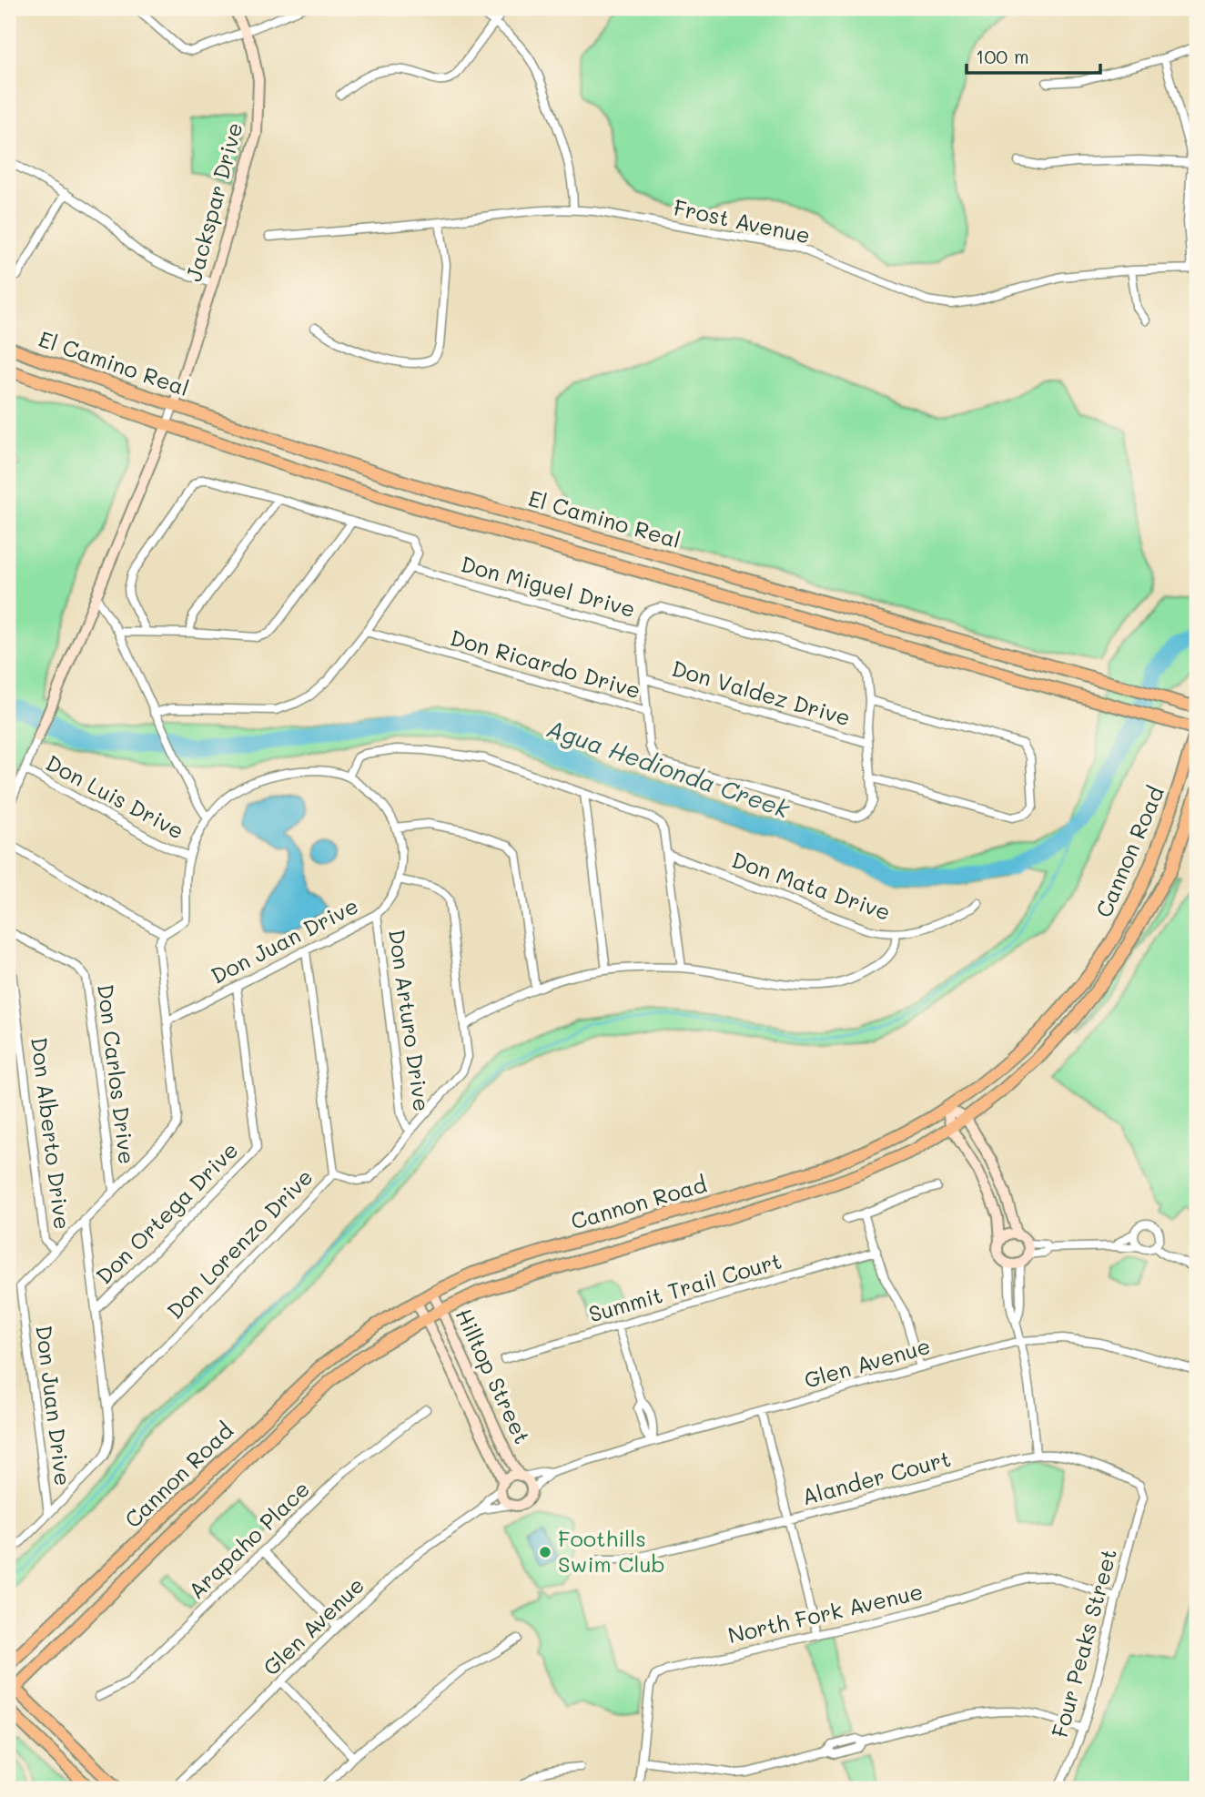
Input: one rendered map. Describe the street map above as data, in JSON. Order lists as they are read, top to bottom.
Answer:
{
  "streets": {
    "main road": ["El Camino Real", "Cannon Road"],
    "street": [
      "Jackspar Drive",
      "Frost Avenue",
      "Don Miguel Drive",
      "Don Ricardo Drive",
      "Don Valdez Drive",
      "Don Luis Drive",
      "Don Mata Drive",
      "Don Juan Drive",
      "Don Arturo Drive",
      "Don Carlos Drive",
      "Don Alberto Drive",
      "Don Ortega Drive",
      "Don Lorenzo Drive",
      "Summit Trail Court",
      "Glen Avenue",
      "Hilltop Street",
      "Alander Court",
      "Arapaho Place",
      "North Fork Avenue",
      "Four Peaks Street"
    ]
  },
  "crossings": [
    ["Jackspar Drive", "El Camino Real"],
    ["El Camino Real", "Cannon Road"],
    ["Don Miguel Drive", "Don Ricardo Drive"],
    ["Don Miguel Drive", "Don Valdez Drive"],
    ["Don Ricardo Drive", "Don Valdez Drive"],
    ["Don Luis Drive", "Don Juan Drive"],
    ["Cannon Road", "Hilltop Street"],
    ["Don Juan Drive", "Don Arturo Drive"],
    ["Don Juan Drive", "Don Carlos Drive"],
    ["Don Juan Drive", "Don Alberto Drive"],
    ["Don Juan Drive", "Don Ortega Drive"],
    ["Don Juan Drive", "Don Lorenzo Drive"],
    ["Glen Avenue", "Hilltop Street"],
    ["Alander Court", "Four Peaks Street"],
    ["North Fork Avenue", "Four Peaks Street"]
  ],
  "water": ["Agua Hedionda Creek"],
  "places": ["Foothills Swim Club"],
  "scale_bar": "100 m"
}
